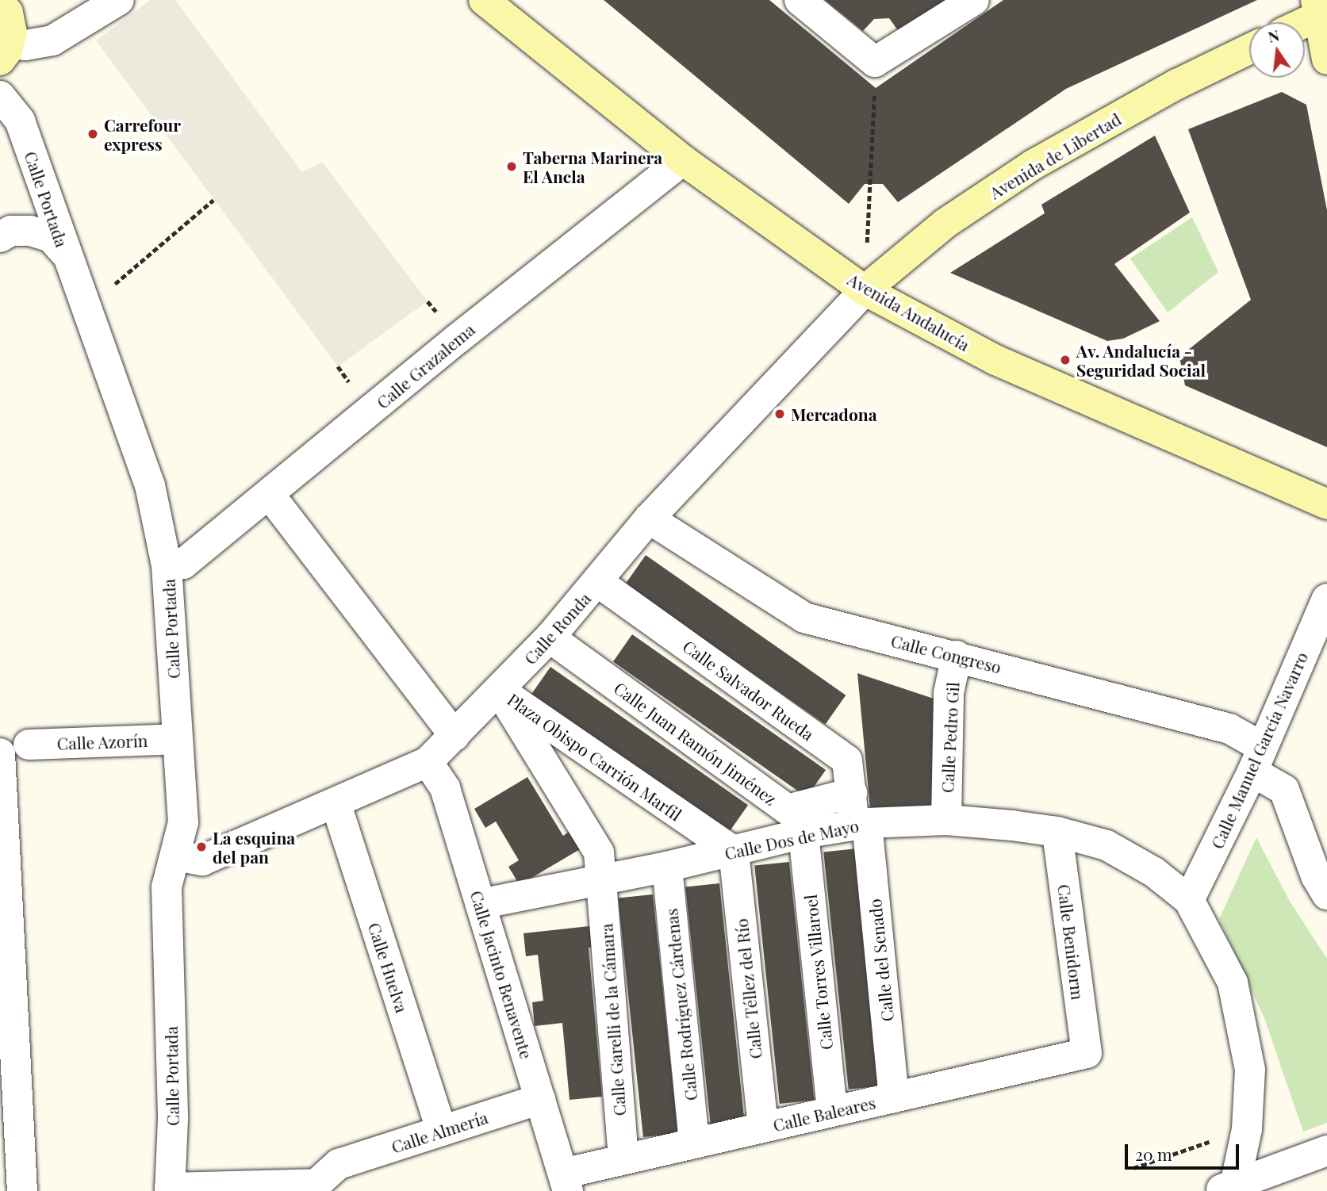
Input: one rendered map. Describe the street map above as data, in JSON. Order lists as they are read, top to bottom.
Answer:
{
  "streets": {
    "main road": ["Avenida de Libertad", "Avenida Andalucía"],
    "street": [
      "Calle Portada",
      "Calle Grazalema",
      "Calle Ronda",
      "Calle Congreso",
      "Calle Salvador Rueda",
      "Calle Pedro Gil",
      "Calle Azorín",
      "Calle Juan Ramón Jiménez",
      "Calle Manuel García Navarro",
      "Plaza Obispo Carrión Marfil",
      "Calle Dos de Mayo",
      "Calle Benidorm",
      "Calle del Senado",
      "Calle Huelva",
      "Calle Torres Villaroel",
      "Calle Jacinto Benavente",
      "Calle Téllez del Río",
      "Calle Rodríguez Cárdenas",
      "Calle Garelli de la Cámara",
      "Calle Baleares",
      "Calle Almería"
    ]
  },
  "crossings": [
    ["Avenida de Libertad", "Avenida Andalucía"],
    ["Avenida de Libertad", "Calle Ronda"],
    ["Calle Portada", "Calle Grazalema"],
    ["Calle Portada", "Calle Ronda"],
    ["Calle Portada", "Calle Azorín"],
    ["Calle Portada", "Calle Almería"],
    ["Avenida Andalucía", "Calle Grazalema"],
    ["Avenida Andalucía", "Calle Ronda"],
    ["Calle Ronda", "Calle Congreso"],
    ["Calle Ronda", "Calle Salvador Rueda"],
    ["Calle Ronda", "Calle Juan Ramón Jiménez"],
    ["Calle Ronda", "Plaza Obispo Carrión Marfil"],
    ["Calle Ronda", "Calle Huelva"],
    ["Calle Ronda", "Calle Jacinto Benavente"],
    ["Calle Congreso", "Calle Pedro Gil"],
    ["Calle Congreso", "Calle Manuel García Navarro"],
    ["Calle Salvador Rueda", "Calle Juan Ramón Jiménez"],
    ["Calle Salvador Rueda", "Calle Dos de Mayo"],
    ["Calle Salvador Rueda", "Calle del Senado"],
    ["Calle Pedro Gil", "Calle Dos de Mayo"],
    ["Calle Manuel García Navarro", "Calle Dos de Mayo"],
    ["Plaza Obispo Carrión Marfil", "Calle Dos de Mayo"],
    ["Plaza Obispo Carrión Marfil", "Calle Téllez del Río"],
    ["Plaza Obispo Carrión Marfil", "Calle Garelli de la Cámara"],
    ["Calle Dos de Mayo", "Calle Benidorm"],
    ["Calle Dos de Mayo", "Calle del Senado"],
    ["Calle Dos de Mayo", "Calle Torres Villaroel"],
    ["Calle Dos de Mayo", "Calle Jacinto Benavente"],
    ["Calle Dos de Mayo", "Calle Téllez del Río"],
    ["Calle Dos de Mayo", "Calle Rodríguez Cárdenas"],
    ["Calle Dos de Mayo", "Calle Garelli de la Cámara"],
    ["Calle Benidorm", "Calle Baleares"],
    ["Calle del Senado", "Calle Baleares"],
    ["Calle Huelva", "Calle Almería"],
    ["Calle Torres Villaroel", "Calle Baleares"],
    ["Calle Jacinto Benavente", "Calle Baleares"],
    ["Calle Jacinto Benavente", "Calle Almería"],
    ["Calle Téllez del Río", "Calle Baleares"],
    ["Calle Rodríguez Cárdenas", "Calle Baleares"],
    ["Calle Garelli de la Cámara", "Calle Baleares"]
  ],
  "places": [
    "Carrefour express",
    "Taberna Marinera El Ancla",
    "Av. Andalucía - Seguridad Social",
    "Mercadona",
    "La esquina del pan"
  ],
  "scale_bar": "20 m",
  "north": "top"
}
